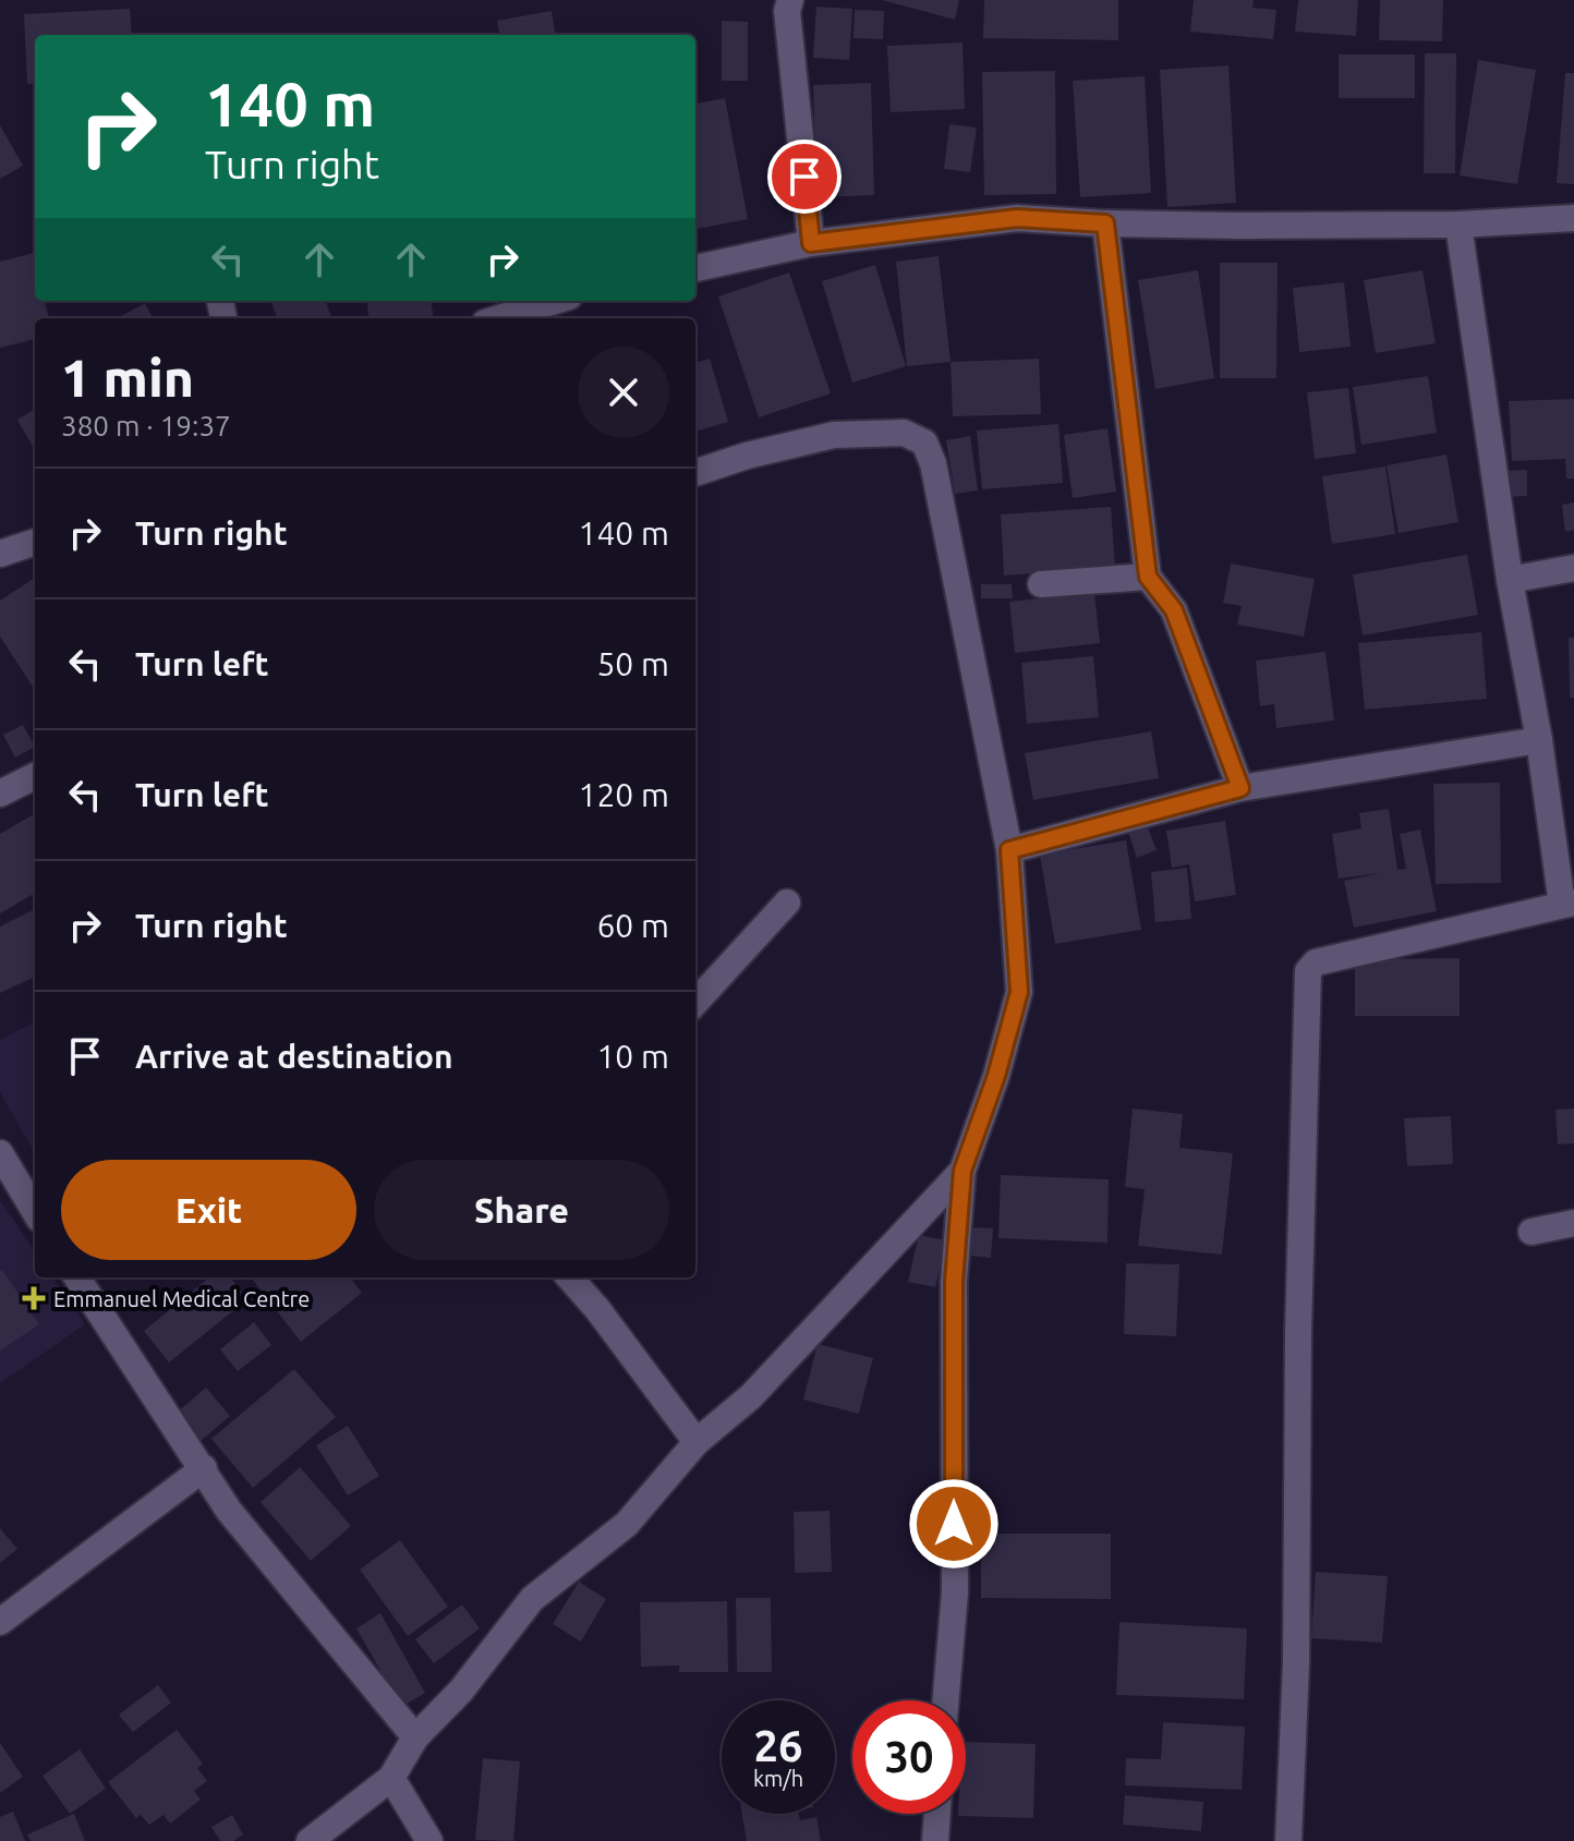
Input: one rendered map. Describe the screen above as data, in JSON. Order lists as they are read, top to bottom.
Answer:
{
  "places": {
    "health": ["Emmanuel Medical Centre"]
  },
  "page": {
    "turn": ["140 m", "Turn right"],
    "heading": ["1 min", "380 m · 19:37"],
    "list": [
      {
        "name": "Turn right",
        "value": "140 m"
      },
      {
        "name": "Turn left",
        "value": "50 m"
      },
      {
        "name": "Turn left",
        "value": "120 m"
      },
      {
        "name": "Turn right",
        "value": "60 m"
      },
      {
        "name": "Arrive at destination",
        "value": "10 m"
      }
    ],
    "buttons": ["Exit", "Share"],
    "speed": "26 km/h",
    "limit": "30"
  }
}
